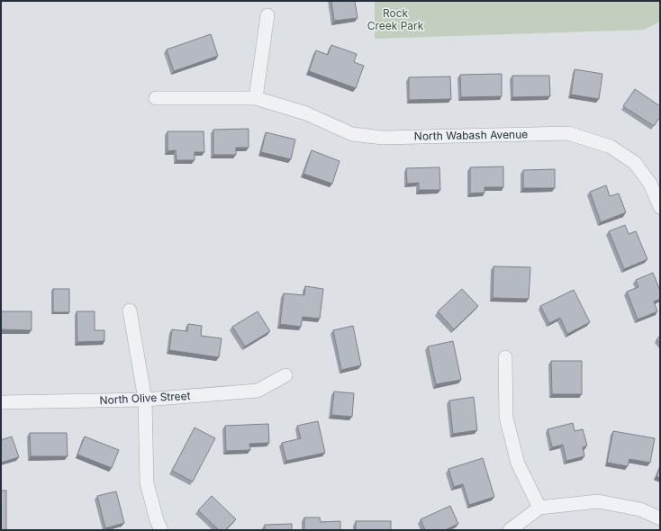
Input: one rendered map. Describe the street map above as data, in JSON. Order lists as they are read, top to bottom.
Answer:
{
  "streets": {
    "street": ["North Wabash Avenue", "North Olive Street"]
  },
  "parks": ["Rock Creek Park"]
}
